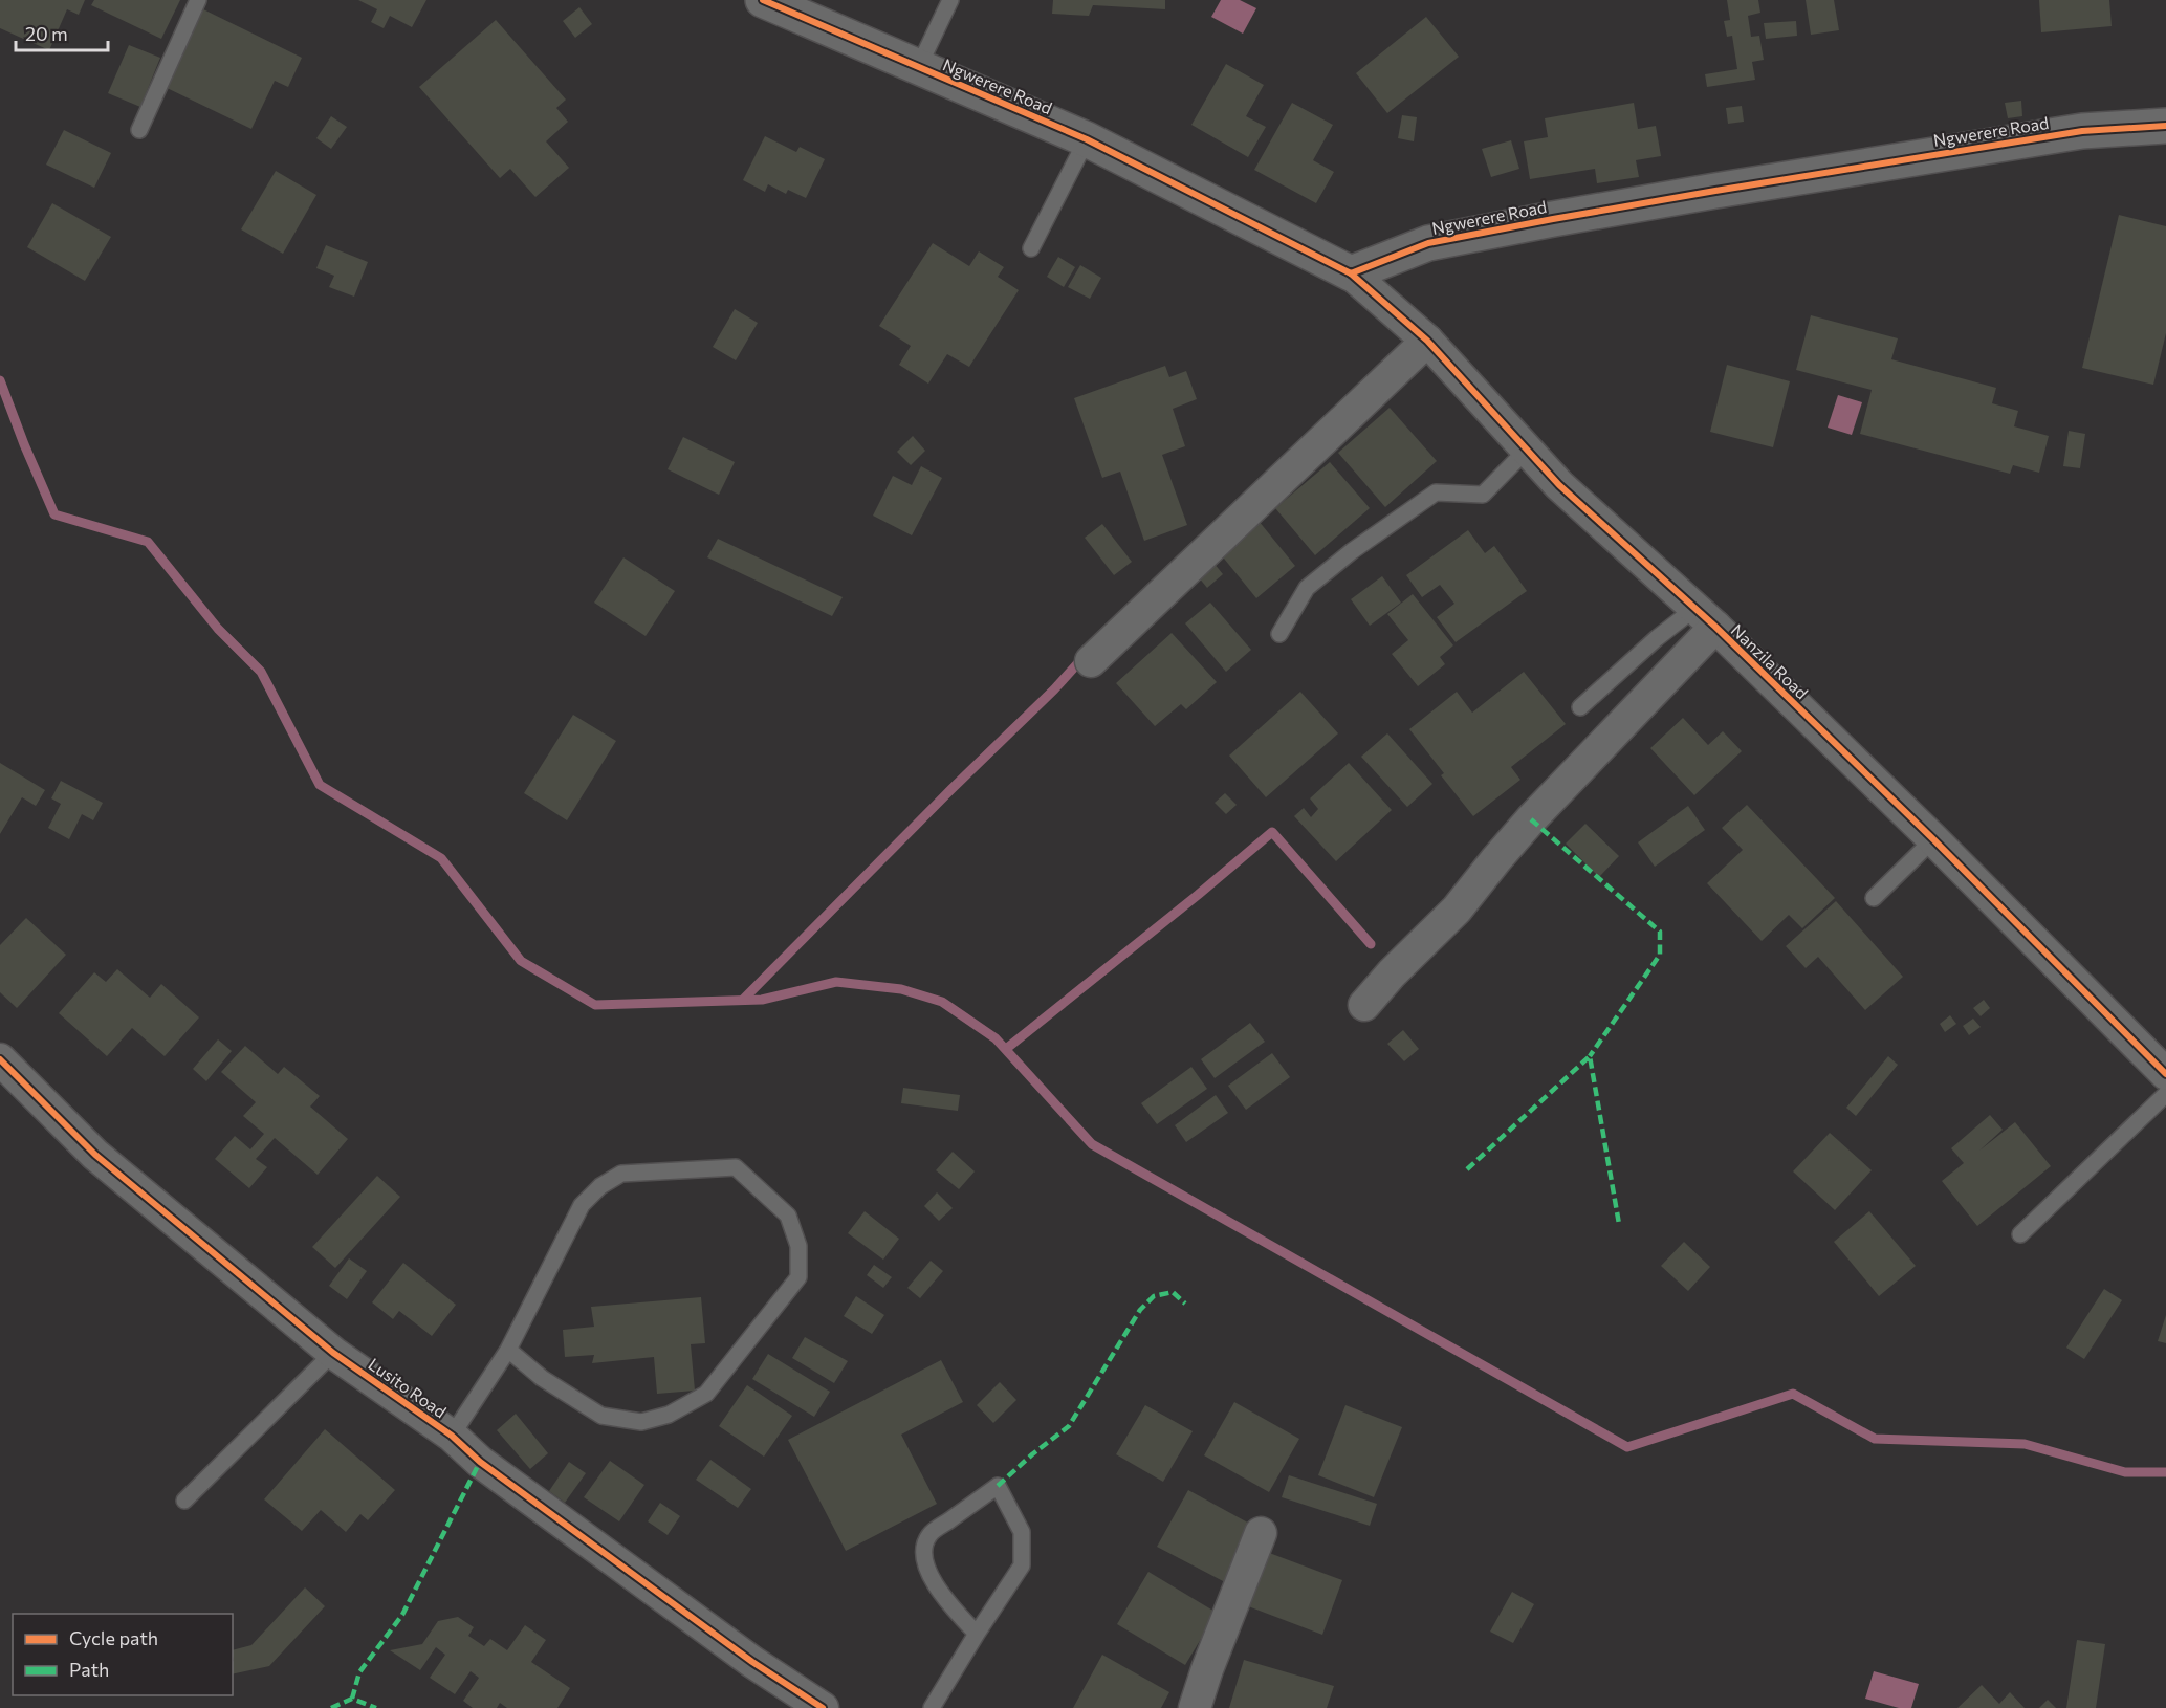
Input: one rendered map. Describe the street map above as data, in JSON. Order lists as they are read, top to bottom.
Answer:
{
  "streets": {
    "street": ["Ngwerere Road", "Nanzila Road", "Lusito Road"]
  },
  "crossings": [
    ["Ngwerere Road", "Nanzila Road"]
  ],
  "legend": ["Cycle path", "Path"],
  "scale_bar": "20 m"
}
